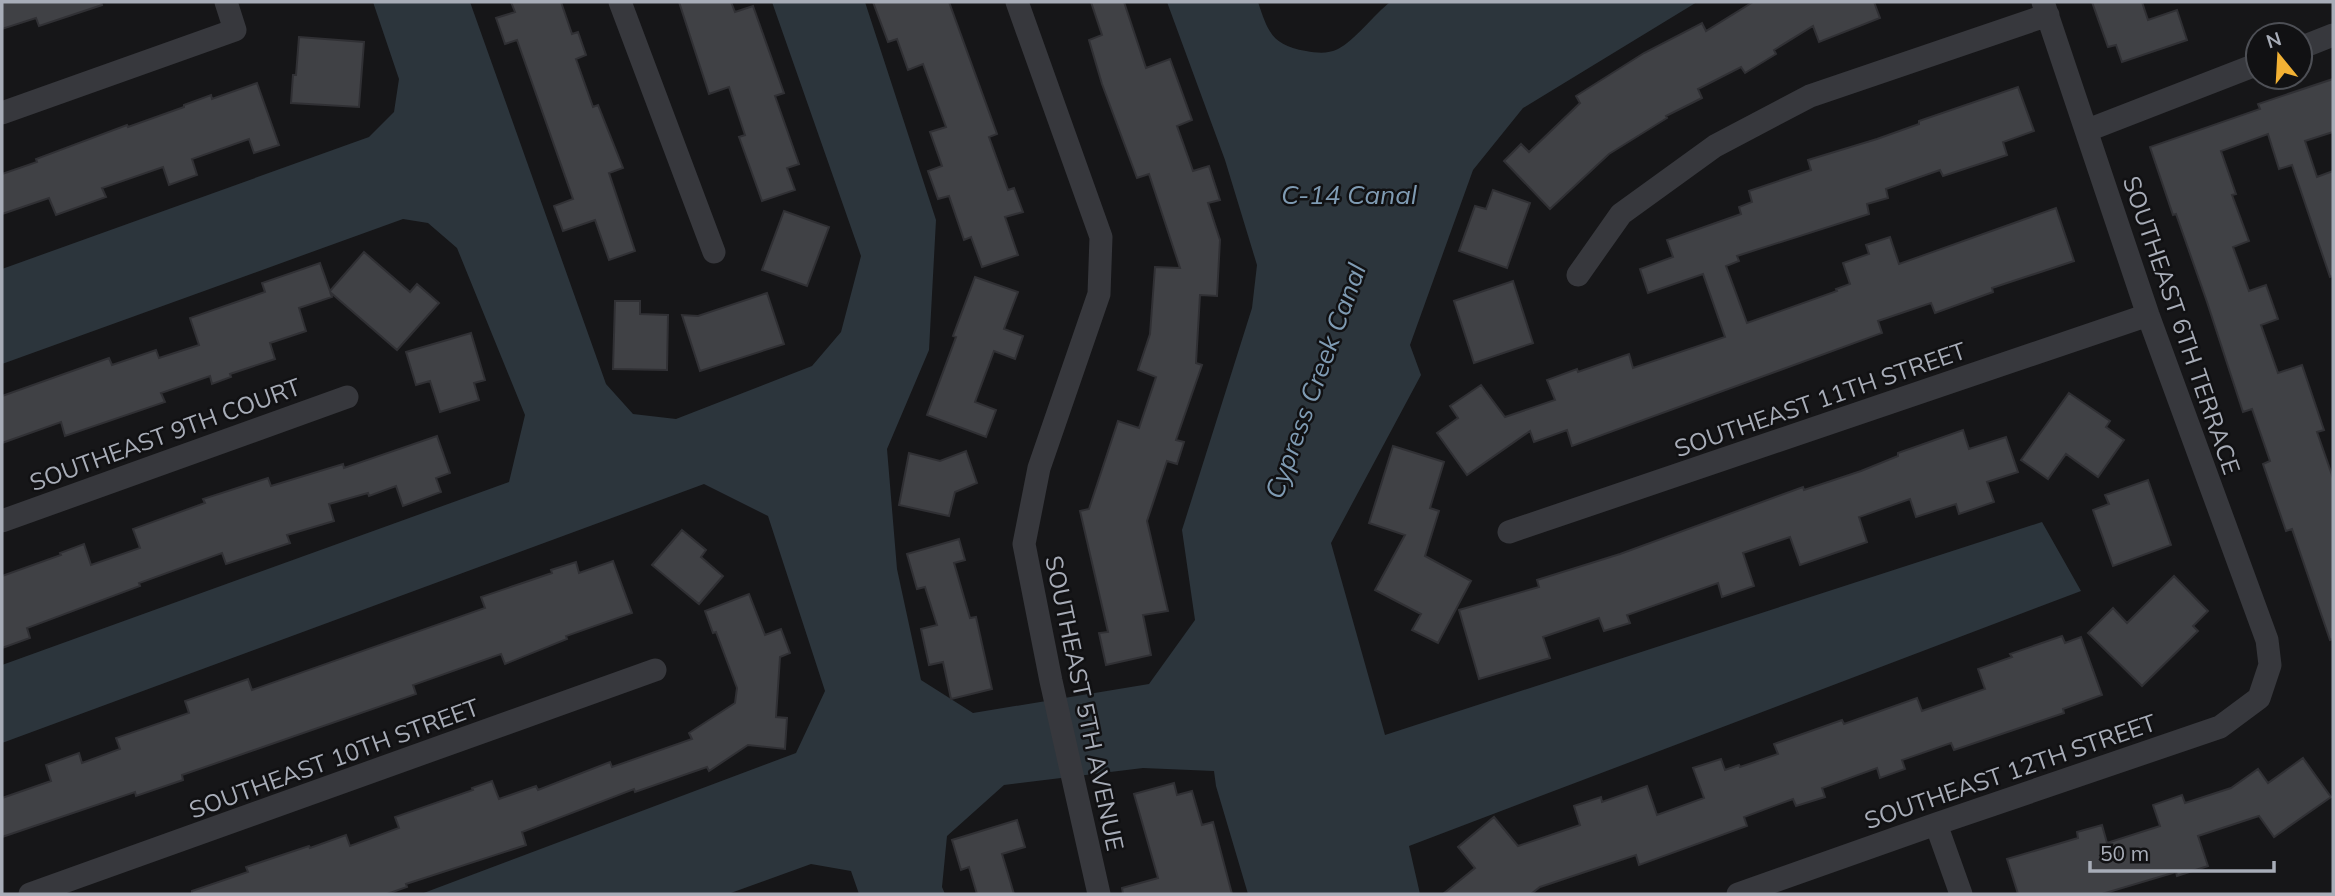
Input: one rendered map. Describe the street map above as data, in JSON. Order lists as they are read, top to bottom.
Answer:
{
  "streets": {
    "street": [
      "SOUTHEAST 6TH TERRACE",
      "SOUTHEAST 11TH STREET",
      "SOUTHEAST 9TH COURT",
      "SOUTHEAST 5TH AVENUE",
      "SOUTHEAST 10TH STREET",
      "SOUTHEAST 12TH STREET"
    ]
  },
  "crossings": [
    ["SOUTHEAST 6TH TERRACE", "SOUTHEAST 11TH STREET"],
    ["SOUTHEAST 6TH TERRACE", "SOUTHEAST 12TH STREET"]
  ],
  "water": ["C-14 Canal", "Cypress Creek Canal"],
  "scale_bar": "50 m",
  "north": "top"
}
